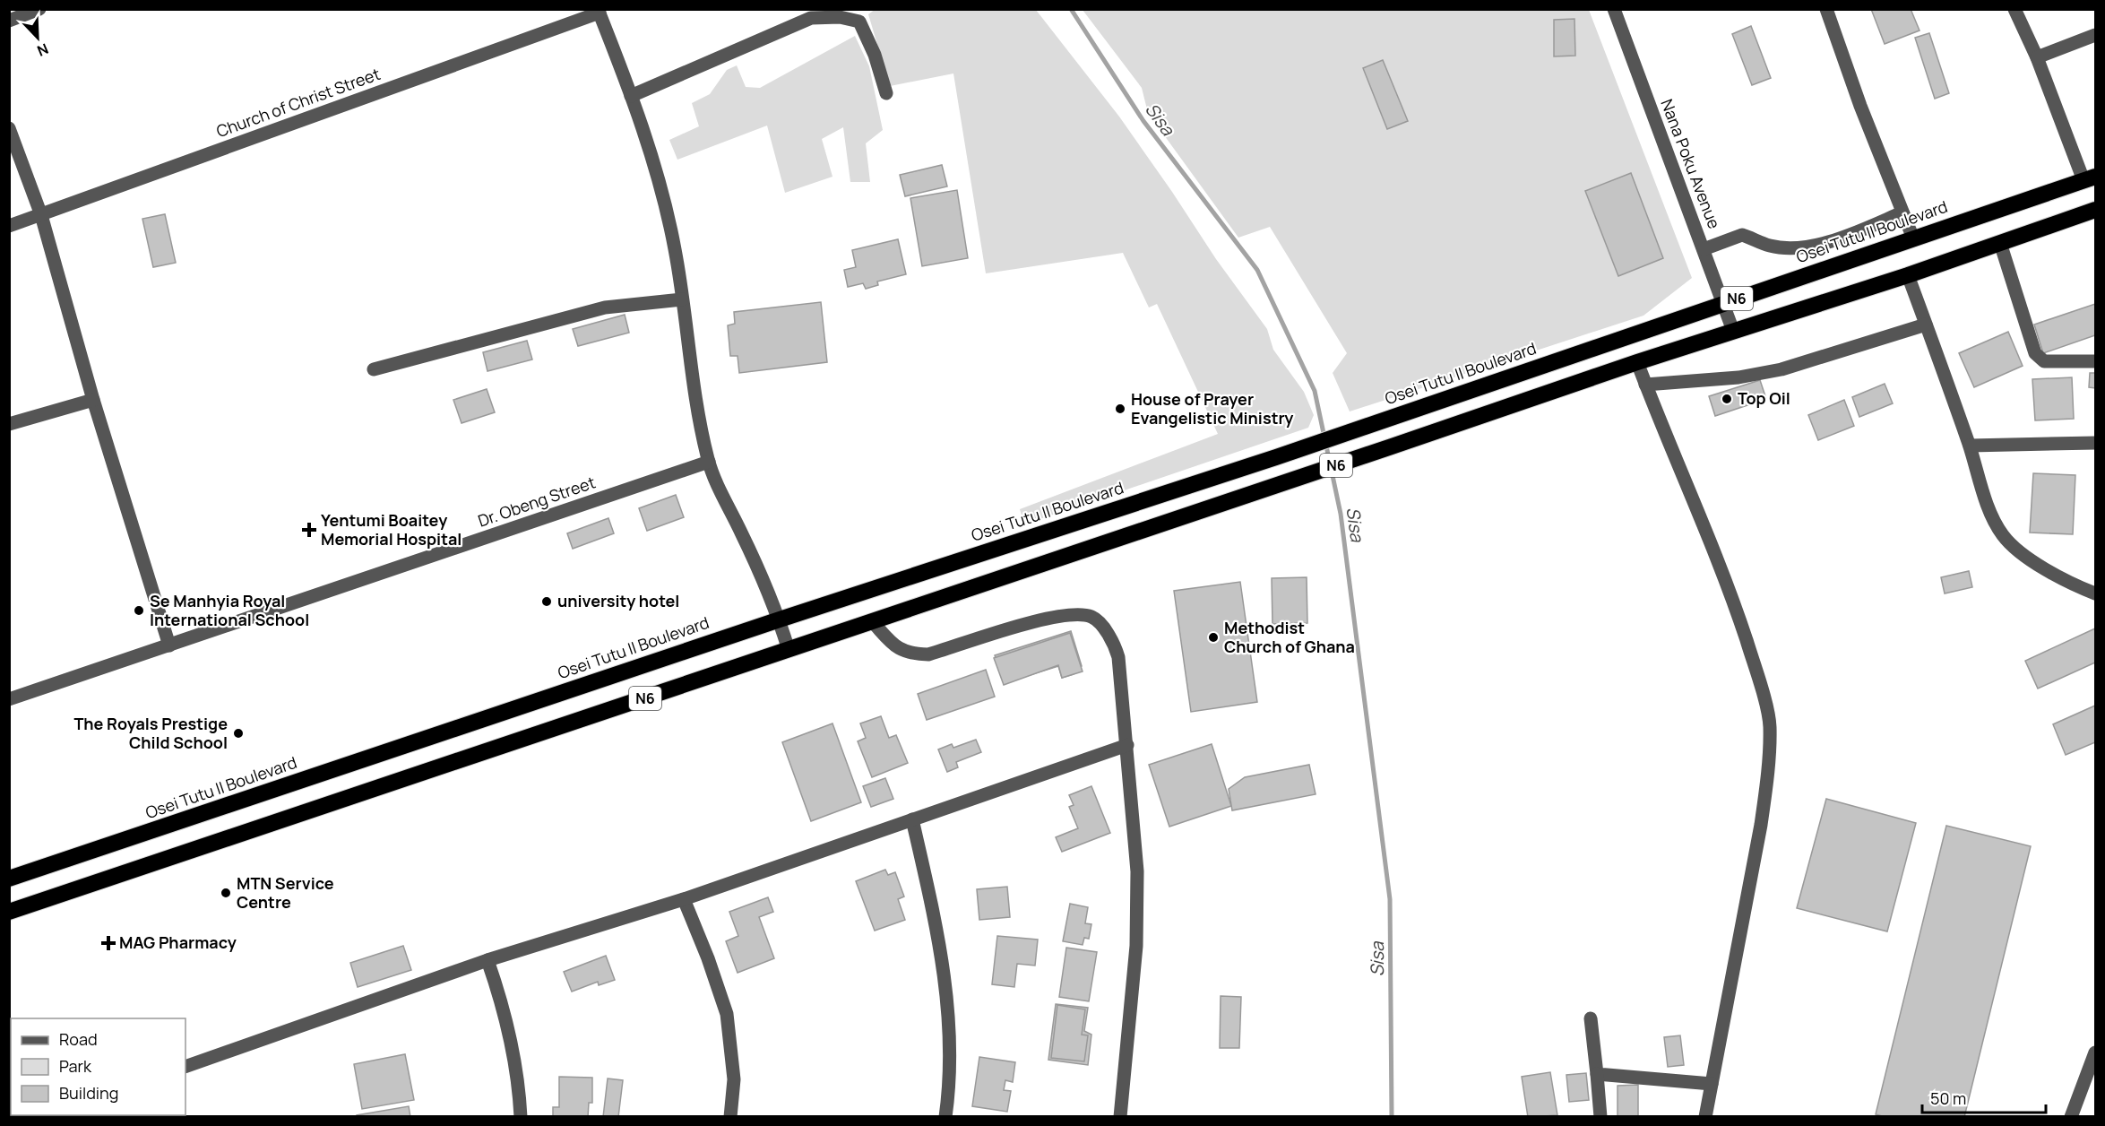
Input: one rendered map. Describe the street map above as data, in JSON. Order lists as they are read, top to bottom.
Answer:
{
  "streets": {
    "highway": ["Osei Tutu II Boulevard", "N6"],
    "street": ["Church of Christ Street", "Nana Poku Avenue", "Dr. Obeng Street"]
  },
  "crossings": [
    ["Nana Poku Avenue", "Osei Tutu II Boulevard"],
    ["Nana Poku Avenue", "N6"]
  ],
  "water": ["Sisa"],
  "places": {
    "other": [
      "Top Oil",
      "House of Prayer Evangelistic Ministry",
      "university hotel",
      "Se Manhyia Royal International School",
      "Methodist Church of Ghana",
      "The Royals Prestige Child School",
      "MTN Service Centre"
    ],
    "health": ["Yentumi Boaitey Memorial Hospital", "MAG Pharmacy"]
  },
  "legend": ["Road", "Park", "Building"],
  "scale_bar": "50 m",
  "north": "bottom right"
}
